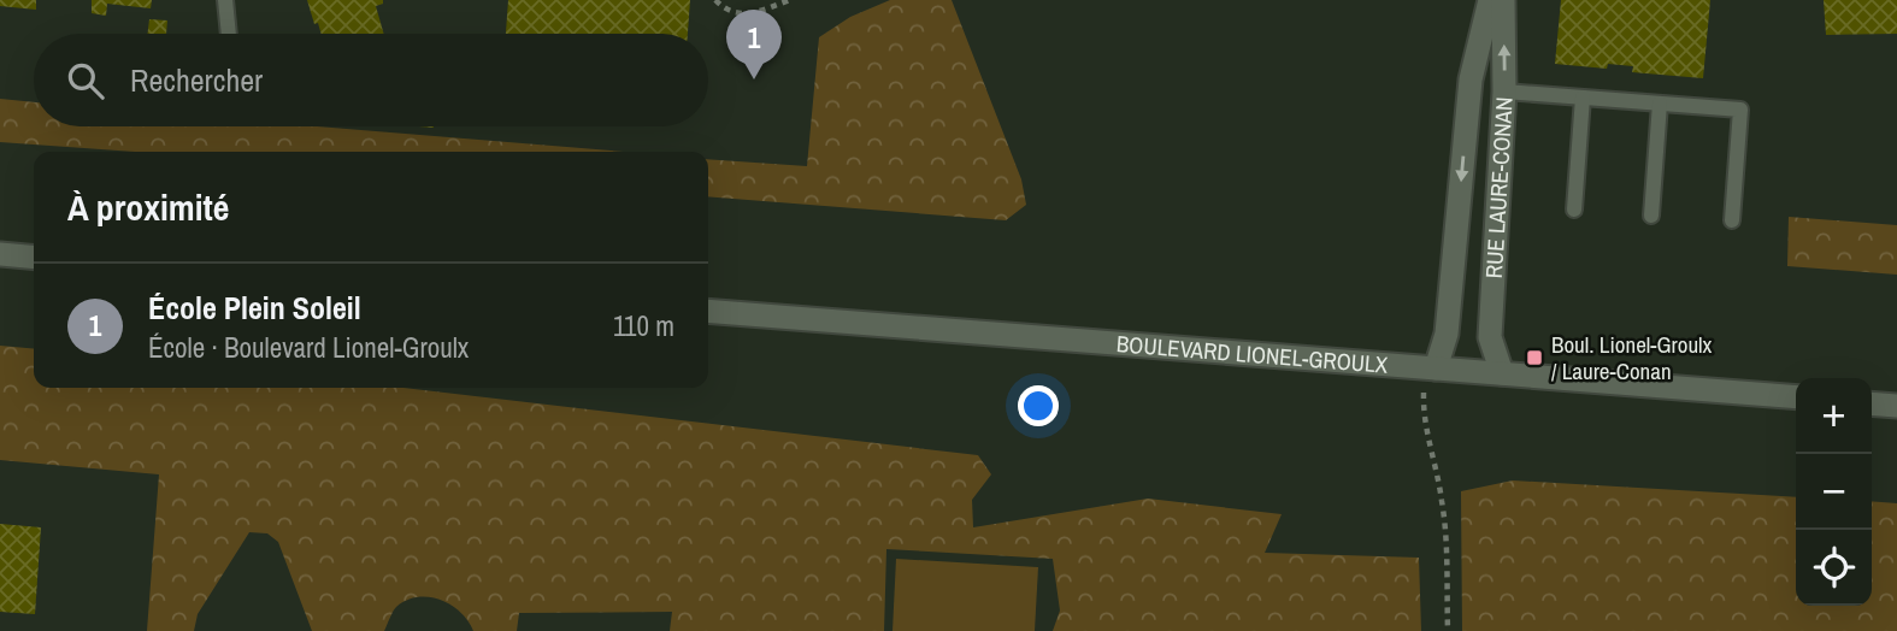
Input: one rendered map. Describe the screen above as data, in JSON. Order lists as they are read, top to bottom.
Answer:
{
  "streets": {
    "main road": ["RUE LAURE-CONAN", "BOULEVARD LIONEL-GROULX"]
  },
  "crossings": [
    ["RUE LAURE-CONAN", "BOULEVARD LIONEL-GROULX"]
  ],
  "places": {
    "transit": ["Boul. Lionel-Groulx / Laure-Conan"]
  },
  "page": {
    "pins": "1",
    "search": "Rechercher",
    "heading": "À proximité",
    "list": [
      {
        "mark": "1",
        "name": "École Plein Soleil",
        "note": "École · Boulevard Lionel-Groulx",
        "value": "110 m"
      }
    ],
    "map_buttons": ["+", "−"]
  }
}
